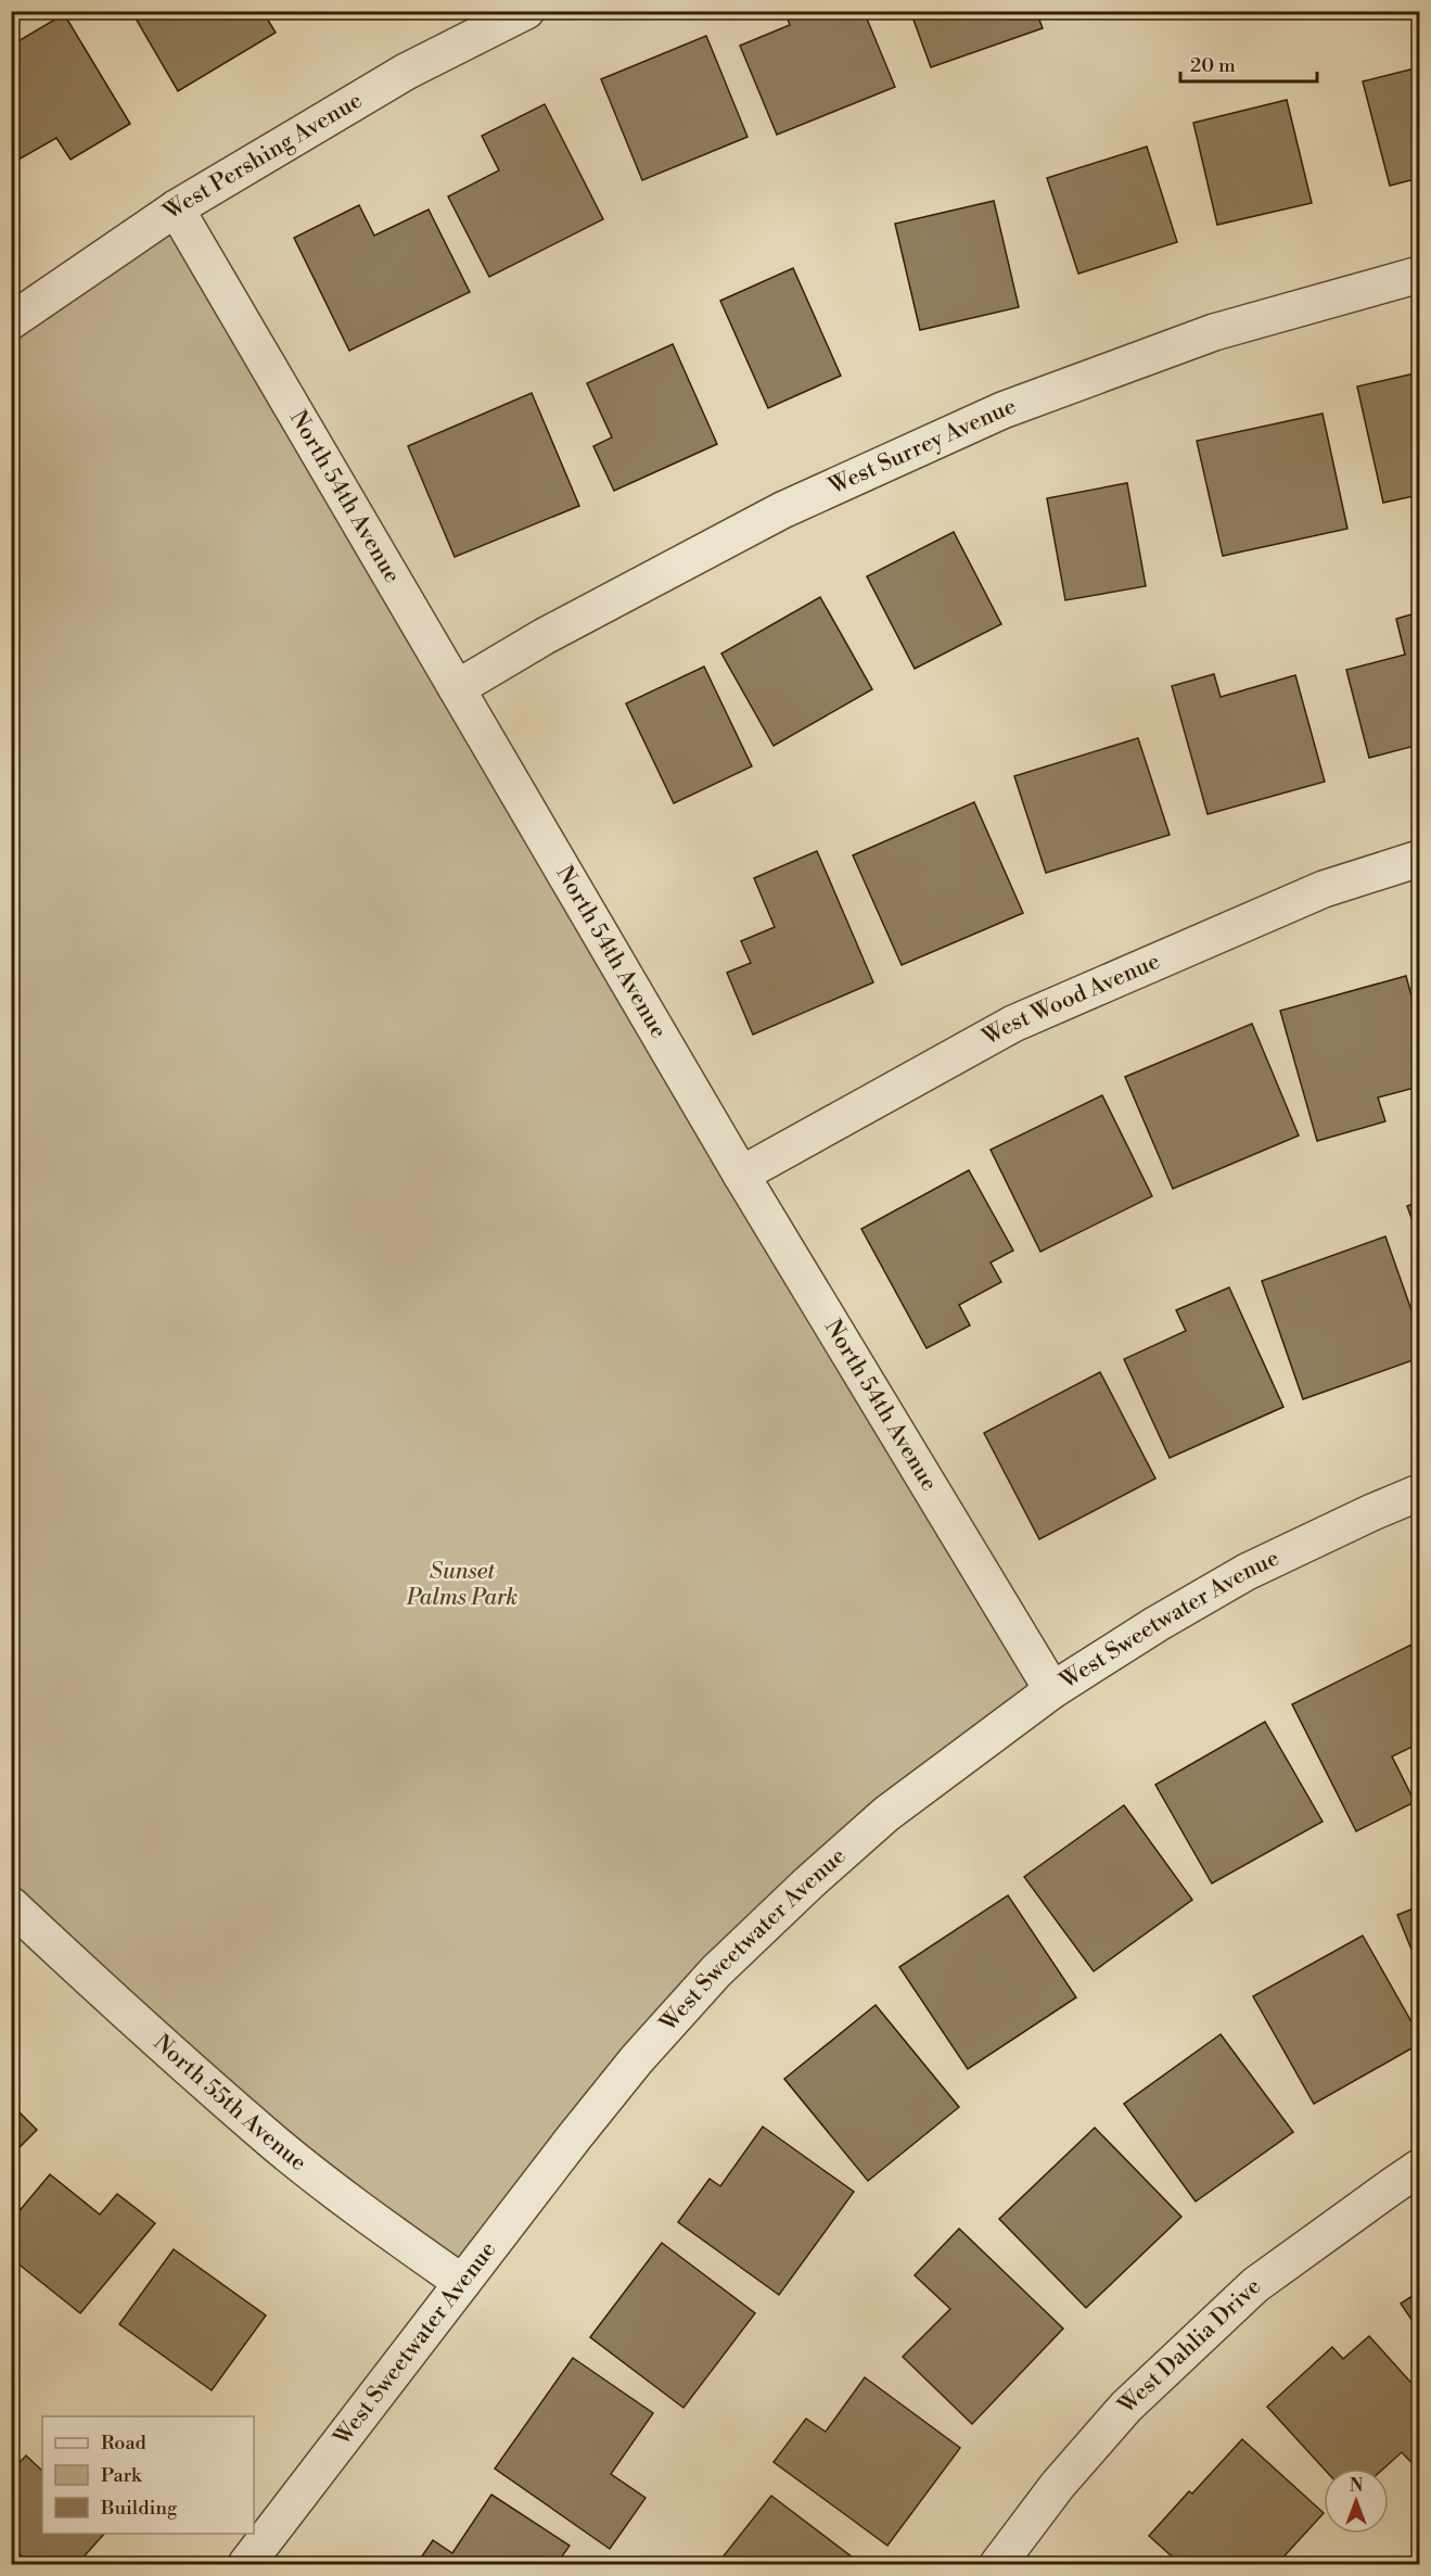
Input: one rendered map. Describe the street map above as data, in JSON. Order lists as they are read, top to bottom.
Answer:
{
  "streets": {
    "street": [
      "West Pershing Avenue",
      "West Surrey Avenue",
      "North 54th Avenue",
      "West Wood Avenue",
      "West Sweetwater Avenue",
      "North 55th Avenue",
      "West Dahlia Drive"
    ]
  },
  "crossings": [
    ["West Pershing Avenue", "North 54th Avenue"],
    ["West Surrey Avenue", "North 54th Avenue"],
    ["North 54th Avenue", "West Wood Avenue"],
    ["North 54th Avenue", "West Sweetwater Avenue"],
    ["West Sweetwater Avenue", "North 55th Avenue"]
  ],
  "parks": ["Sunset Palms Park"],
  "legend": ["Road", "Park", "Building"],
  "scale_bar": "20 m",
  "north": "top"
}
